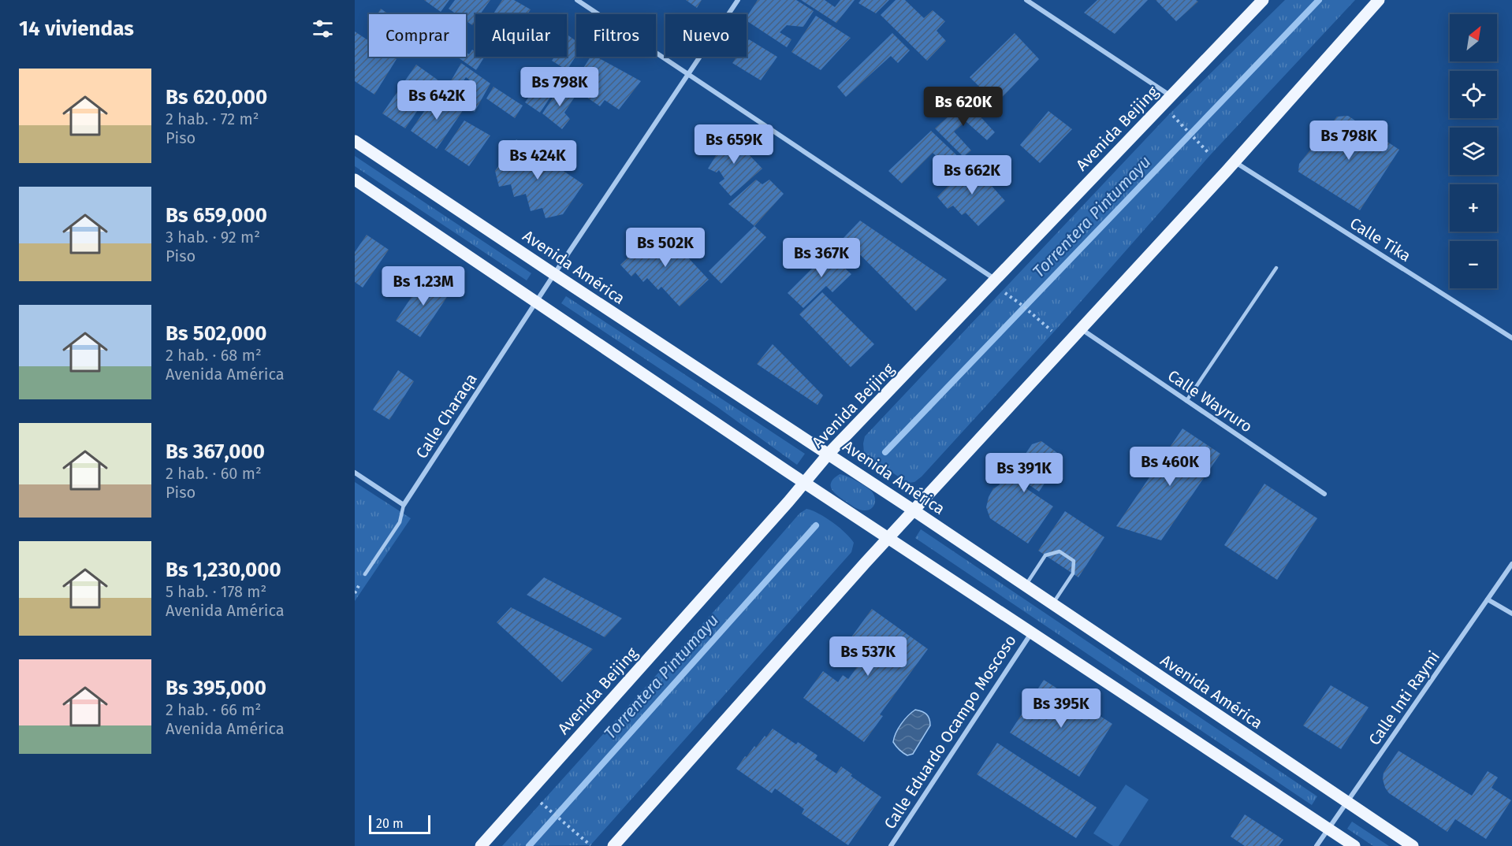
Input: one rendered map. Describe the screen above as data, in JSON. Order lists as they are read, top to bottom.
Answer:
{
  "streets": {
    "main road": ["Avenida Beijing", "Avenida América"],
    "street": [
      "Calle Tika",
      "Calle Wayruro",
      "Calle Charaqa",
      "Calle Inti Raymi",
      "Calle Eduardo Ocampo Moscoso"
    ]
  },
  "crossings": [
    ["Avenida Beijing", "Avenida América"],
    ["Avenida América", "Calle Charaqa"],
    ["Avenida América", "Calle Inti Raymi"]
  ],
  "water": ["Torrentera Pintumayu"],
  "scale_bar": "20 m",
  "north": "top right",
  "page": {
    "heading": "14 viviendas",
    "map_buttons": ["+", "−"],
    "chip": [
      "Comprar",
      "Alquilar",
      "Filtros",
      "Nuevo"
    ],
    "list": [
      {
        "name": "Bs 620,000",
        "note": "2 hab. · 72 m² · Piso"
      },
      {
        "name": "Bs 659,000",
        "note": "3 hab. · 92 m² · Piso"
      },
      {
        "name": "Bs 502,000",
        "note": "2 hab. · 68 m² · Avenida América"
      },
      {
        "name": "Bs 367,000",
        "note": "2 hab. · 60 m² · Piso"
      },
      {
        "name": "Bs 1,230,000",
        "note": "5 hab. · 178 m² · Avenida América"
      },
      {
        "name": "Bs 395,000",
        "note": "2 hab. · 66 m² · Avenida América"
      }
    ],
    "price": [
      "Bs 798K",
      "Bs 642K",
      "Bs 620K",
      "Bs 798K",
      "Bs 659K",
      "Bs 424K",
      "Bs 662K",
      "Bs 502K",
      "Bs 367K",
      "Bs 1.23M",
      "Bs 460K",
      "Bs 391K",
      "Bs 537K",
      "Bs 395K"
    ],
    "scale": "20 m"
  }
}
